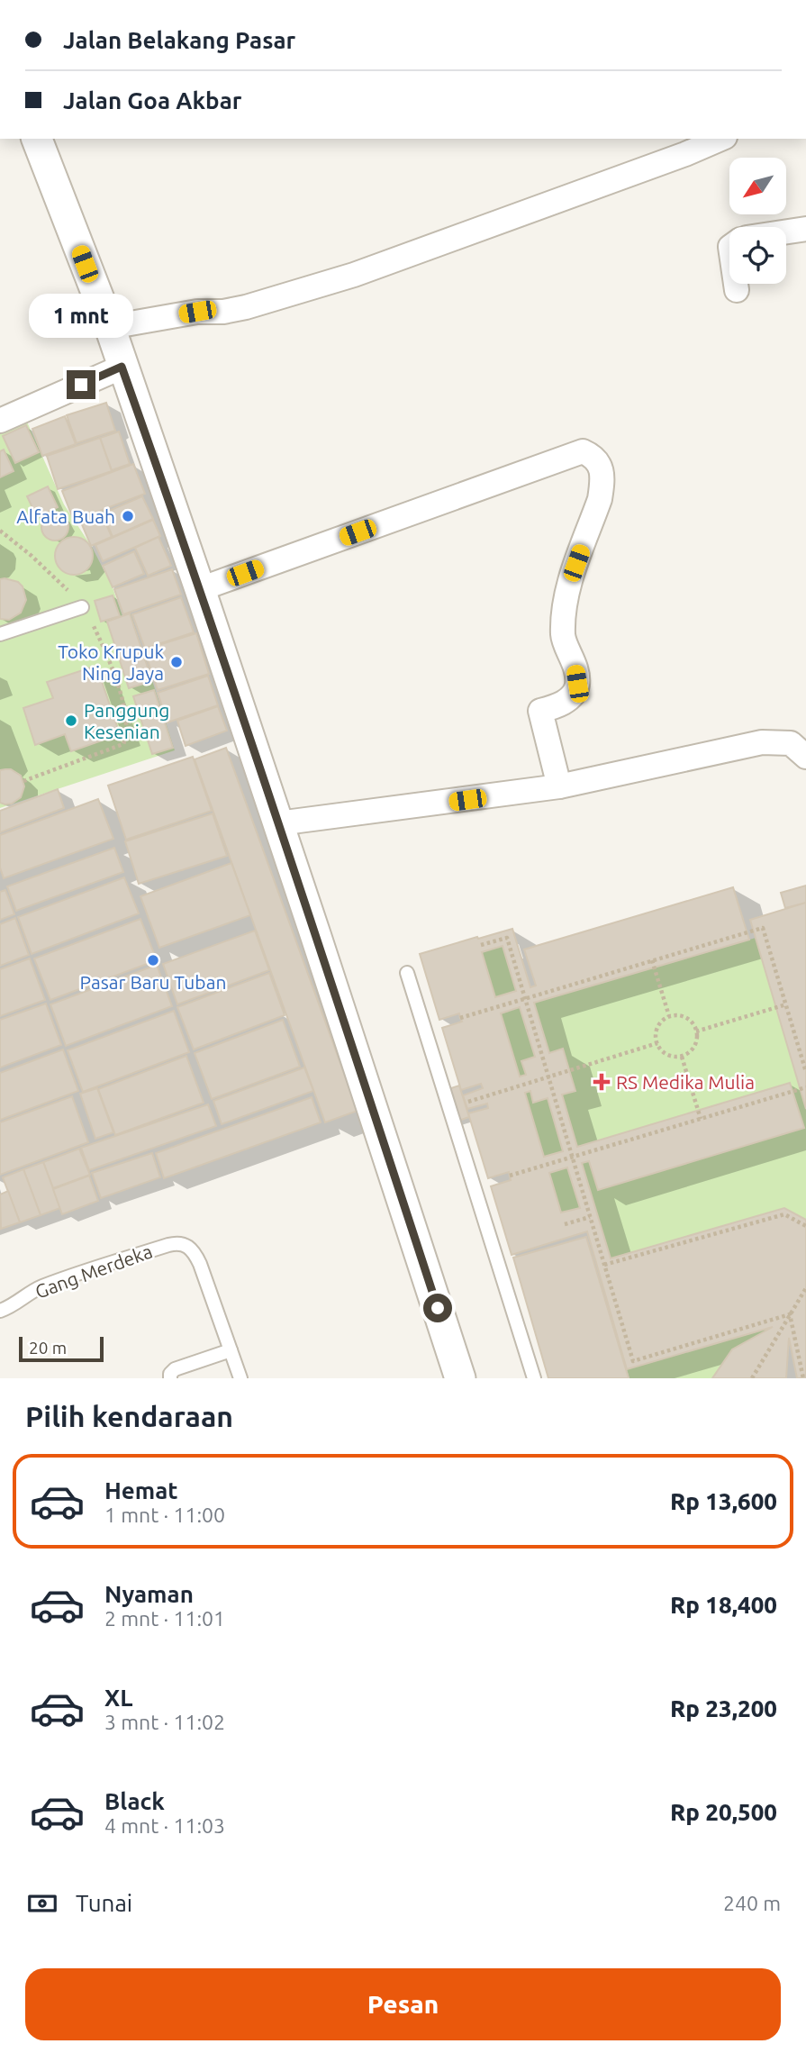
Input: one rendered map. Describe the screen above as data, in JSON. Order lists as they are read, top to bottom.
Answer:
{
  "streets": {
    "lane": ["Gang Merdeka"]
  },
  "places": {
    "other": [
      "Alfata Buah",
      "Toko Krupuk Ning Jaya",
      "Panggung Kesenian",
      "Pasar Baru Tuban"
    ],
    "health": ["RS Medika Mulia"]
  },
  "scale_bar": "20 m",
  "north": "bottom left",
  "page": {
    "banner": ["Jalan Belakang Pasar", "Jalan Goa Akbar"],
    "bubble": "1 mnt",
    "scale": "20 m",
    "heading": "Pilih kendaraan",
    "list": [
      {
        "name": "Hemat",
        "note": "1 mnt · 11:00",
        "value": "Rp 13,600"
      },
      {
        "name": "Nyaman",
        "note": "2 mnt · 11:01",
        "value": "Rp 18,400"
      },
      {
        "name": "XL",
        "note": "3 mnt · 11:02",
        "value": "Rp 23,200"
      },
      {
        "name": "Black",
        "note": "4 mnt · 11:03",
        "value": "Rp 20,500"
      }
    ],
    "pay": ["Tunai", "240 m"],
    "buttons": "Pesan"
  }
}
